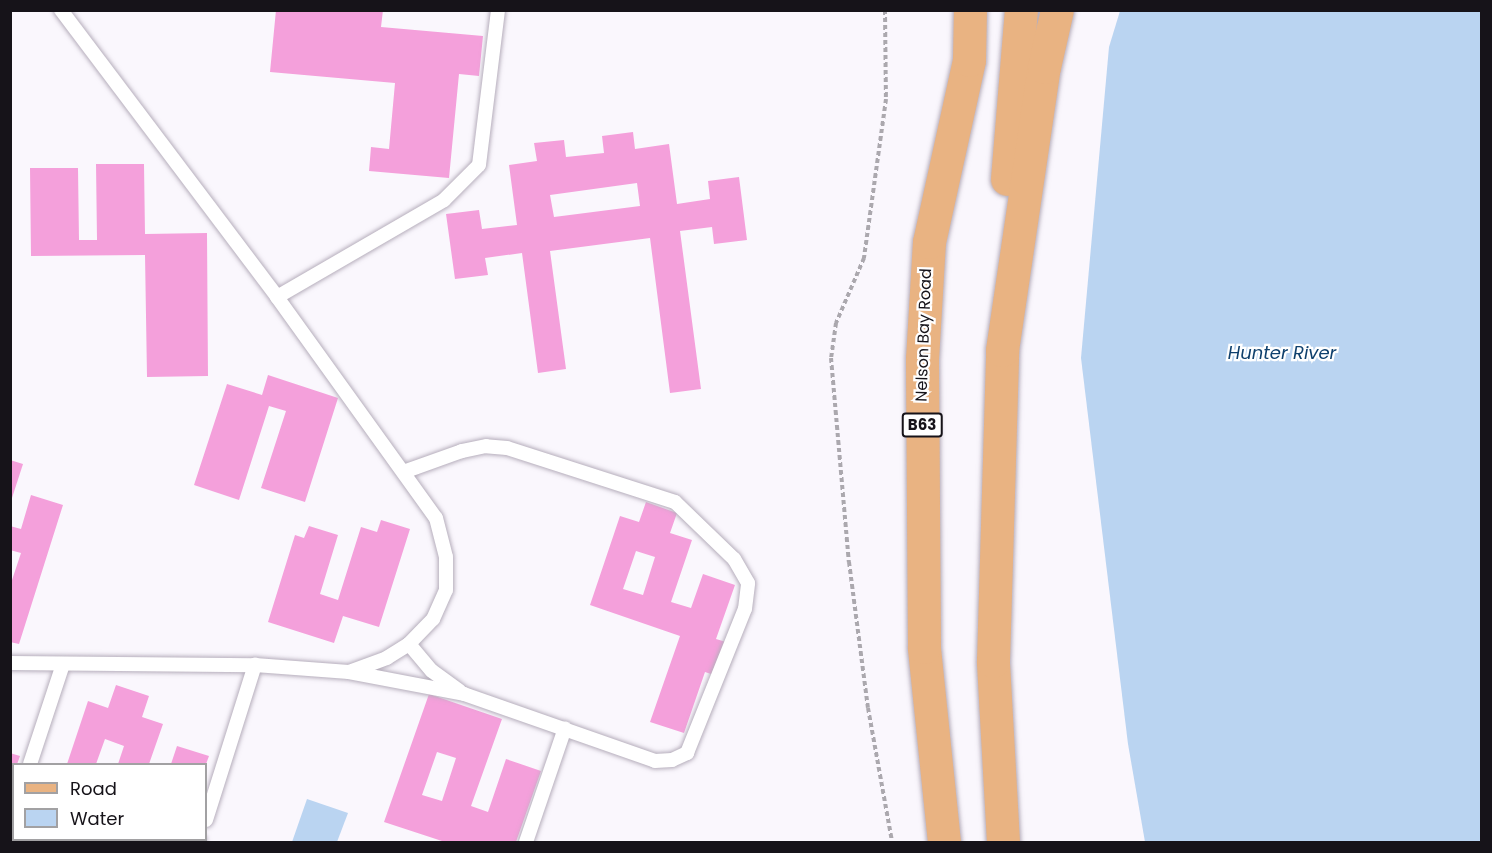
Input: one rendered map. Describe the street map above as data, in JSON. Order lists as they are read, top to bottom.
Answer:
{
  "streets": {
    "main road": ["Nelson Bay Road", "B63"]
  },
  "water": ["Hunter River"],
  "legend": ["Road", "Water"]
}
